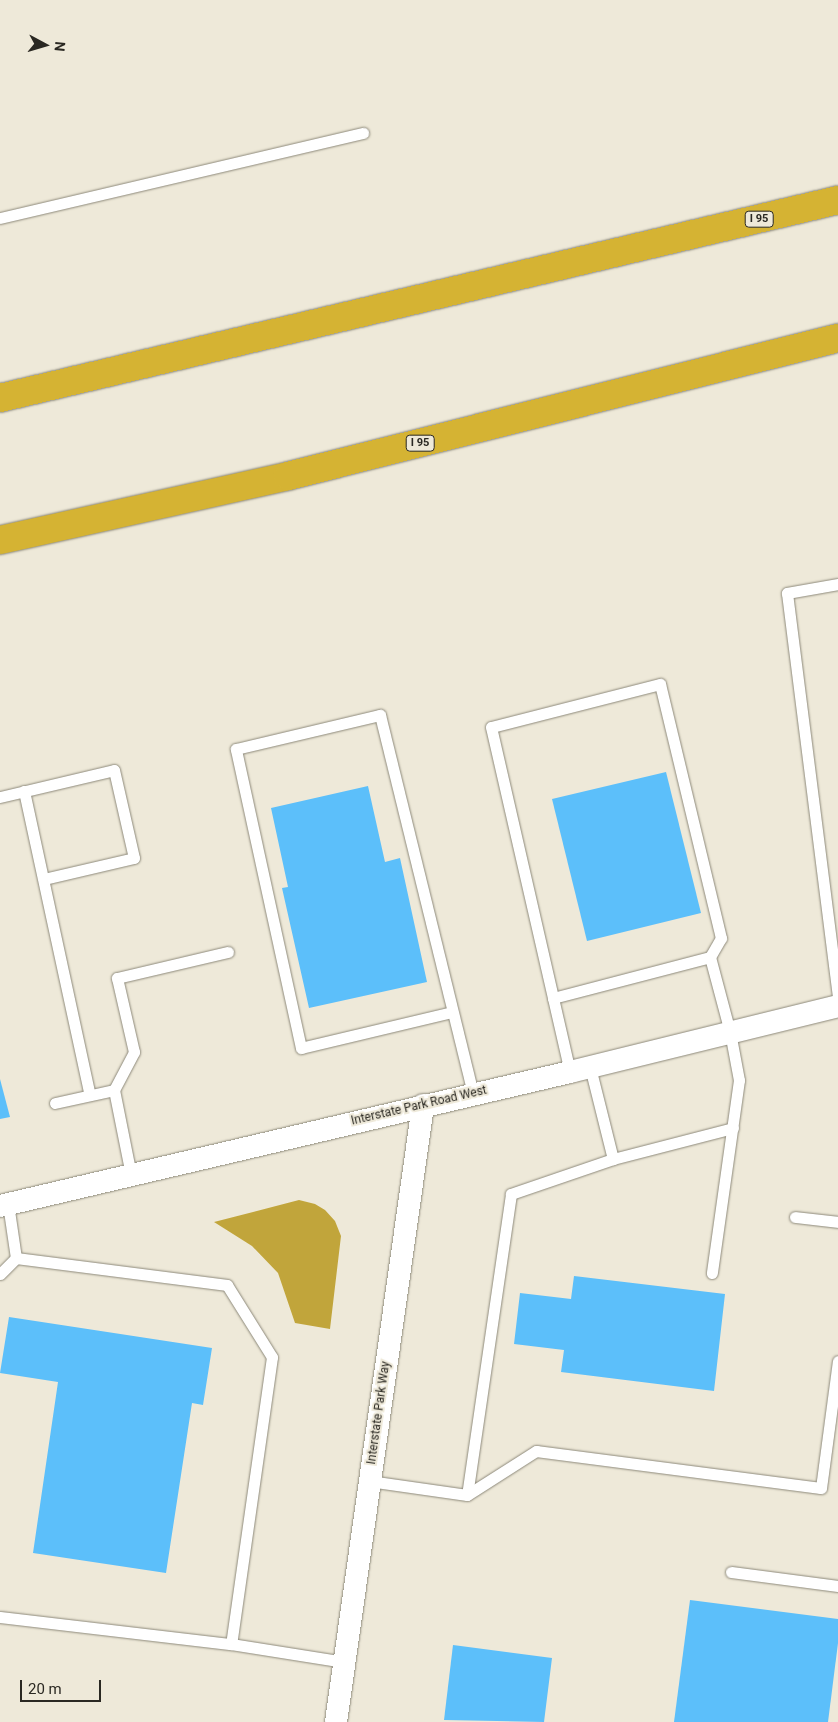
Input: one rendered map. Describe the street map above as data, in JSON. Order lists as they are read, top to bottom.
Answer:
{
  "streets": {
    "highway": ["I 95"],
    "street": ["Interstate Park Road West", "Interstate Park Way"]
  },
  "crossings": [
    ["Interstate Park Road West", "Interstate Park Way"]
  ],
  "scale_bar": "20 m",
  "north": "right"
}
